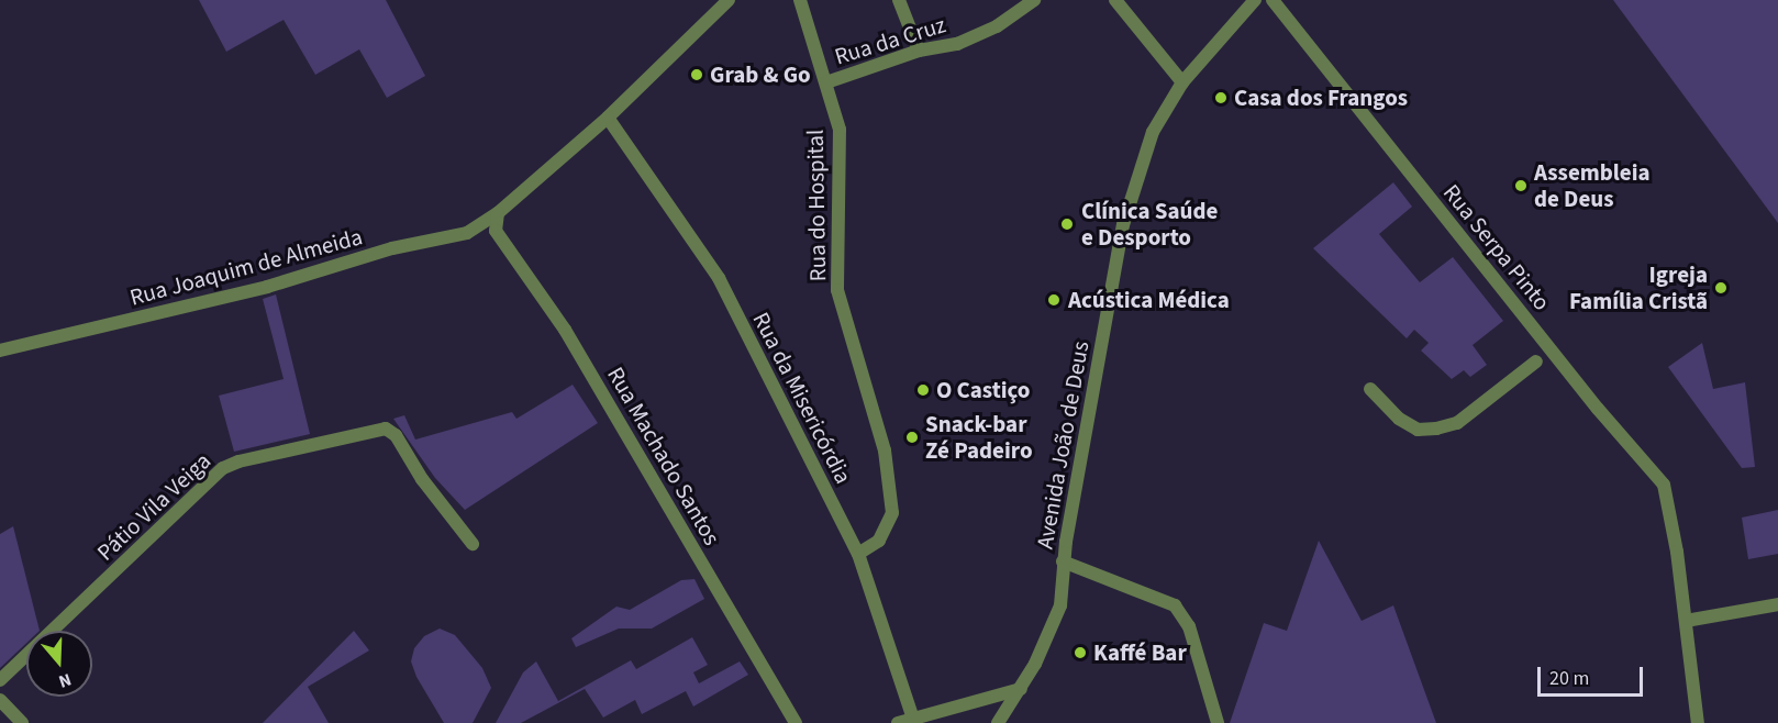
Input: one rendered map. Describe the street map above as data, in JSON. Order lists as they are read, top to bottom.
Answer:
{
  "streets": {
    "street": [
      "Rua da Cruz",
      "Rua do Hospital",
      "Rua Serpa Pinto",
      "Rua Joaquim de Almeida",
      "Rua da Misericórdia",
      "Avenida João de Deus",
      "Rua Machado Santos",
      "Pátio Vila Veiga"
    ]
  },
  "crossings": [
    ["Rua da Cruz", "Rua do Hospital"],
    ["Rua do Hospital", "Rua da Misericórdia"],
    ["Rua Joaquim de Almeida", "Rua da Misericórdia"],
    ["Rua Joaquim de Almeida", "Rua Machado Santos"]
  ],
  "places": [
    "Grab & Go",
    "Casa dos Frangos",
    "Assembleia de Deus",
    "Clínica Saúde e Desporto",
    "Igreja Família Cristã",
    "Acústica Médica",
    "O Castiço",
    "Snack-bar Zé Padeiro",
    "Kaffé Bar"
  ],
  "scale_bar": "20 m",
  "north": "bottom"
}
